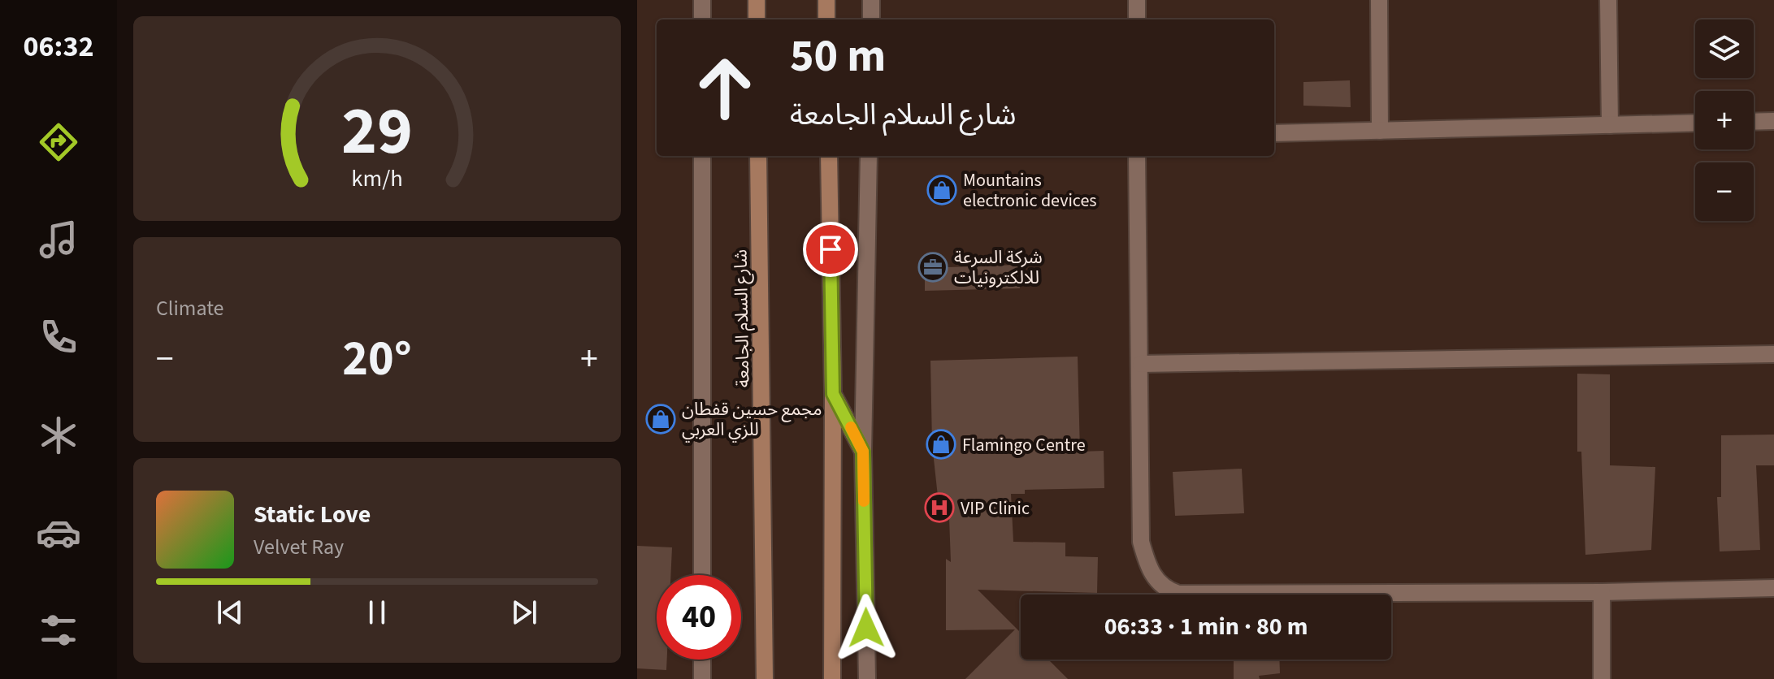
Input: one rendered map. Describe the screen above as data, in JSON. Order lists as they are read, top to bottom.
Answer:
{
  "streets": {
    "main road": ["شارع السلام الجامعة"]
  },
  "places": {
    "shop": ["Mountains electronic devices", "مجمع حسين قفطان للزي العربي", "Flamingo Centre"],
    "office": ["شركة السرعة للالكترونيات"],
    "hospital": ["VIP Clinic"]
  },
  "page": {
    "tabs": "06:32",
    "map_buttons": ["+", "−"],
    "turn": ["50 m", "شارع السلام الجامعة"],
    "tile": "Climate",
    "heat": ["−", "20°", "+"],
    "song": ["Static Love", "Velvet Ray"],
    "limit": "40",
    "trip": "06:33 · 1 min · 80 m",
    "gauge": ["29", "km/h"]
  }
}
